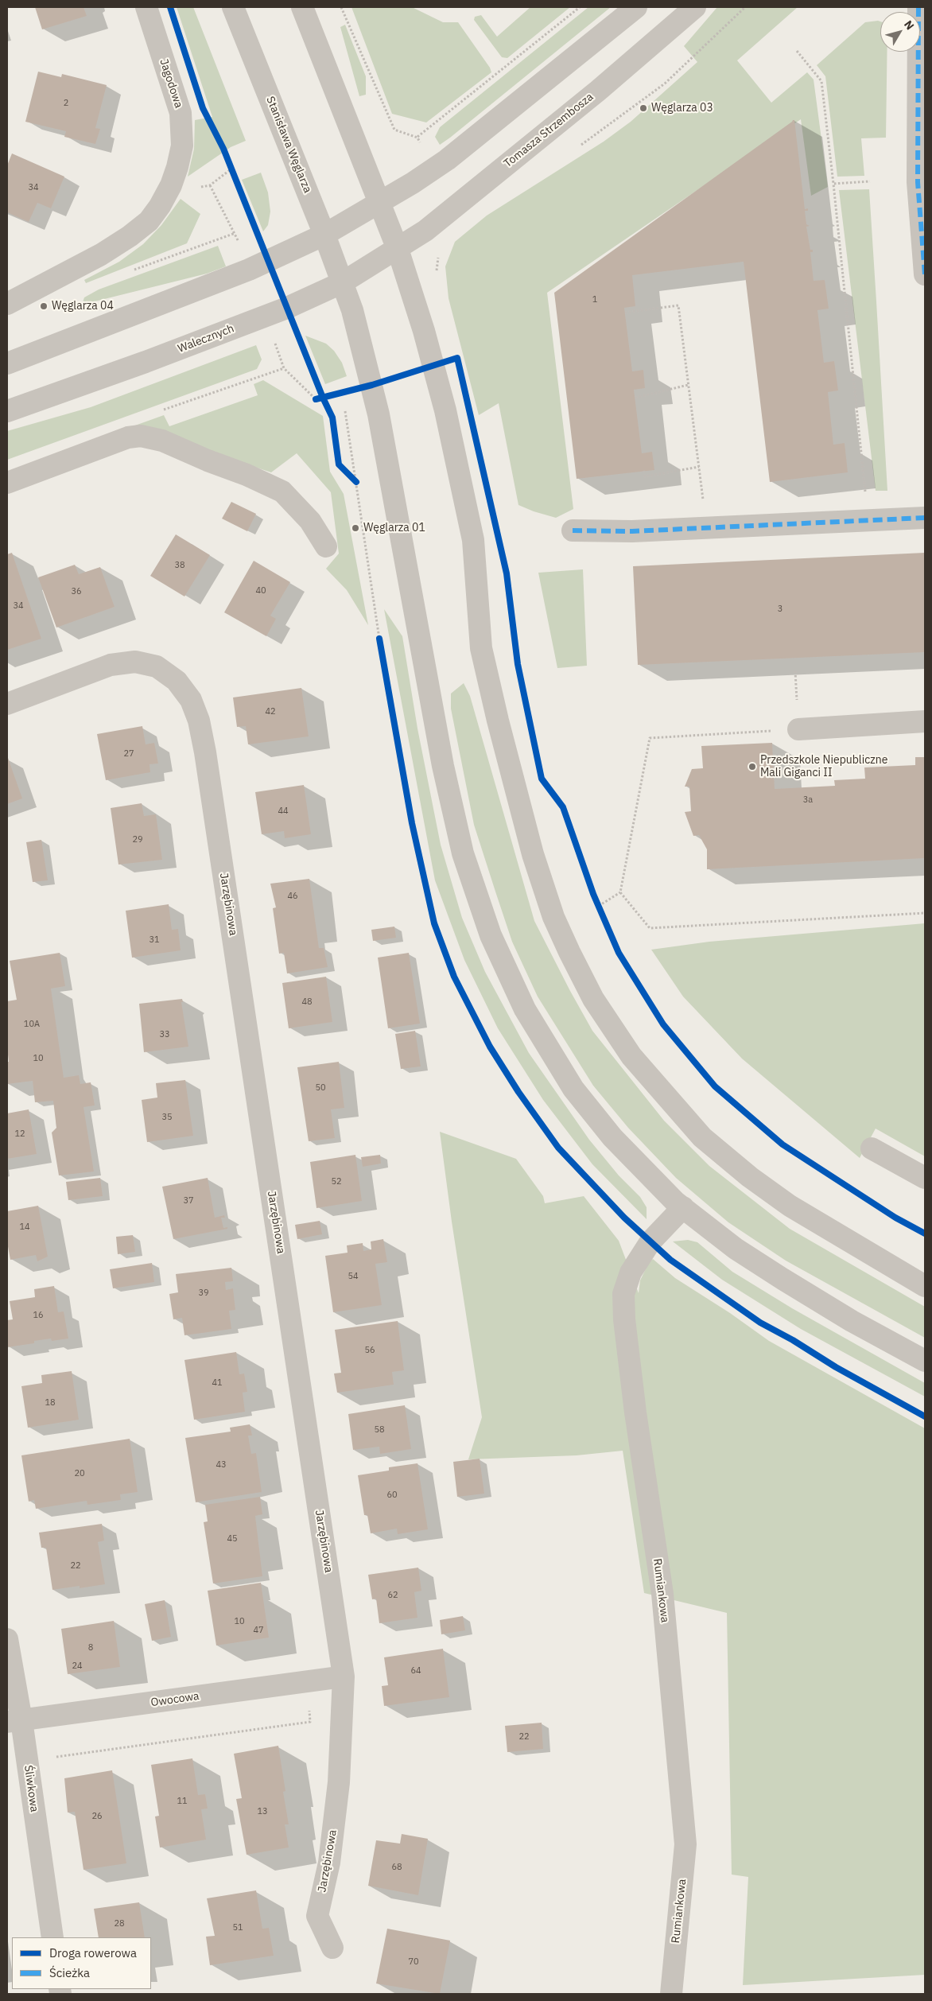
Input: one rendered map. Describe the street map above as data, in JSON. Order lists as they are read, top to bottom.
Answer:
{
  "streets": {
    "street": [
      "Jagodowa",
      "Tomasza Strzembosza",
      "Stanisława Węglarza",
      "Walecznych",
      "Jarzębinowa",
      "Rumiankowa",
      "Owocowa",
      "Śliwkowa"
    ]
  },
  "crossings": [
    ["Tomasza Strzembosza", "Walecznych"],
    ["Stanisława Węglarza", "Walecznych"],
    ["Stanisława Węglarza", "Rumiankowa"],
    ["Jarzębinowa", "Owocowa"],
    ["Owocowa", "Śliwkowa"]
  ],
  "places": [
    "Węglarza 03",
    "Węglarza 04",
    "Węglarza 01",
    "Przedszkole Niepubliczne Mali Giganci II"
  ],
  "house_numbers": [
    "2",
    "34",
    "1",
    "38",
    "40",
    "36",
    "34",
    "3",
    "42",
    "27",
    "3a",
    "44",
    "29",
    "46",
    "31",
    "48",
    "10A",
    "33",
    "10",
    "50",
    "35",
    "12",
    "52",
    "37",
    "14",
    "54",
    "39",
    "16",
    "56",
    "41",
    "18",
    "58",
    "43",
    "20",
    "60",
    "45",
    "22",
    "62",
    "10",
    "47",
    "8",
    "24",
    "64",
    "22",
    "11",
    "13",
    "26",
    "68",
    "28",
    "51",
    "70"
  ],
  "legend": ["Droga rowerowa", "Ścieżka"],
  "north": "top right"
}
